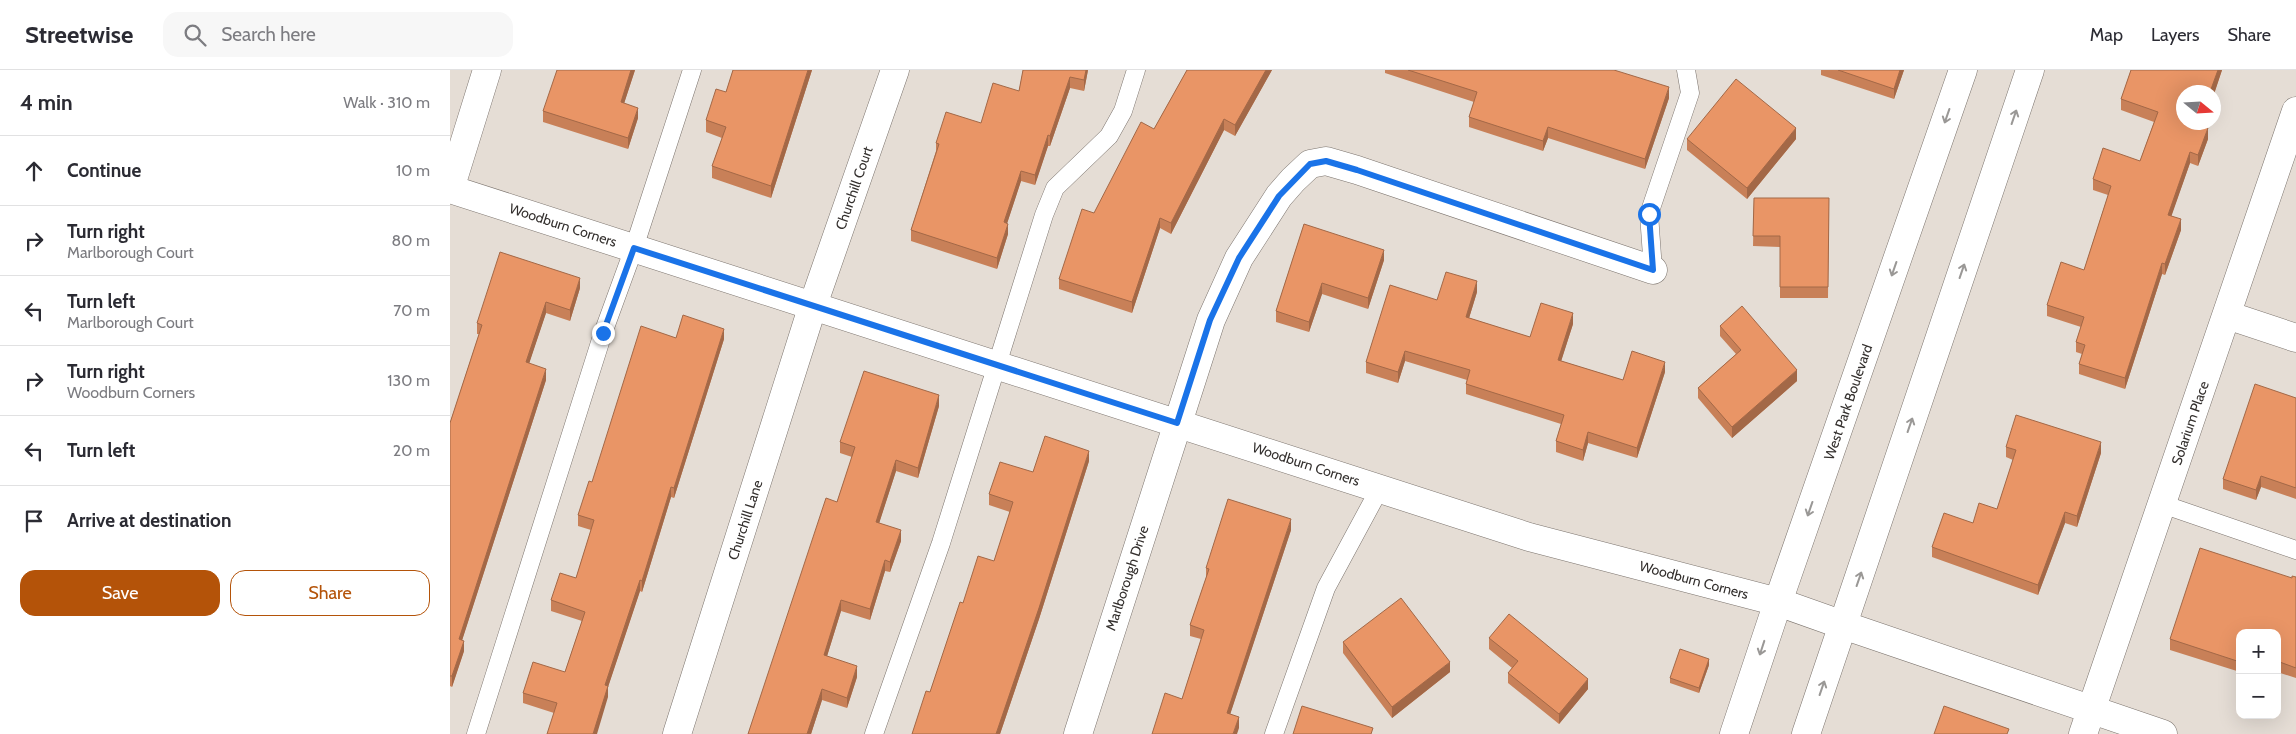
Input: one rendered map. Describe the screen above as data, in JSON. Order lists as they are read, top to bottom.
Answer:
{
  "streets": {
    "street": [
      "Churchill Court",
      "Woodburn Corners",
      "West Park Boulevard",
      "Solarium Place",
      "Churchill Lane",
      "Marlborough Drive"
    ]
  },
  "crossings": [
    ["Churchill Court", "Woodburn Corners"],
    ["Churchill Court", "Churchill Lane"],
    ["Woodburn Corners", "West Park Boulevard"],
    ["Woodburn Corners", "Solarium Place"],
    ["Woodburn Corners", "Churchill Lane"],
    ["Woodburn Corners", "Marlborough Drive"]
  ],
  "north": "right",
  "page": {
    "header": "Streetwise",
    "search": "Search here",
    "nav": ["Map", "Layers", "Share"],
    "heading": ["4 min", "Walk · 310 m"],
    "list": [
      ["Continue", "10 m"],
      ["Turn right", "Marlborough Court", "80 m"],
      ["Turn left", "Marlborough Court", "70 m"],
      ["Turn right", "Woodburn Corners", "130 m"],
      ["Turn left", "20 m"],
      "Arrive at destination"
    ],
    "buttons": ["Save", "Share"],
    "map_buttons": ["+", "−"]
  }
}
